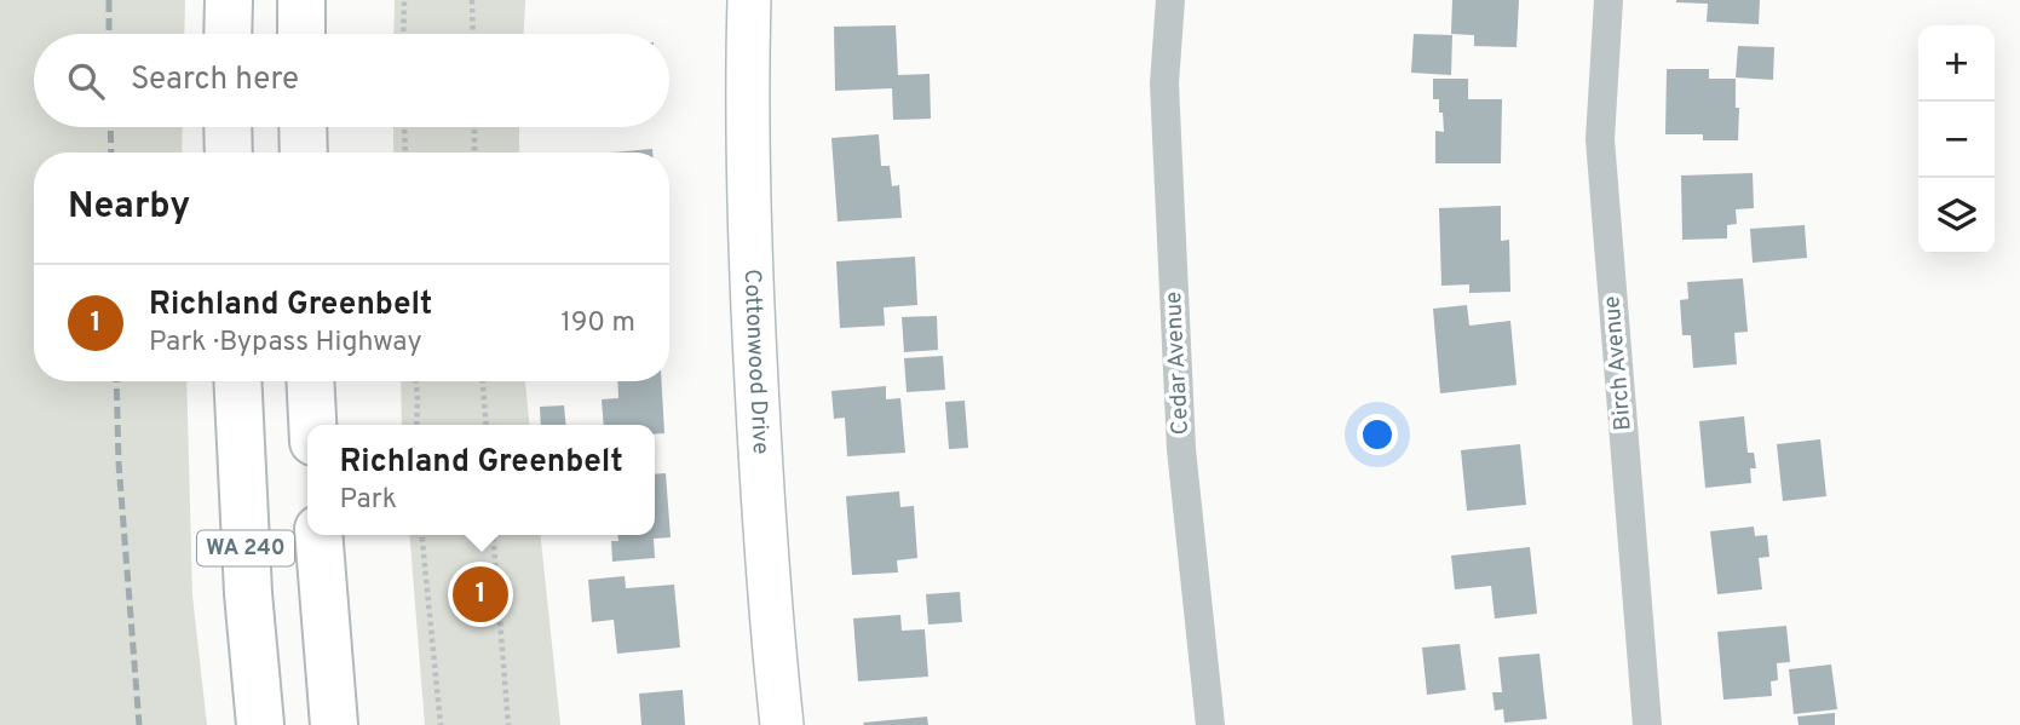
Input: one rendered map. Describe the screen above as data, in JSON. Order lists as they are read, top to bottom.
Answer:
{
  "streets": {
    "highway": ["WA 240"],
    "street": ["Cottonwood Drive", "Cedar Avenue", "Birch Avenue"]
  },
  "page": {
    "map_buttons": ["+", "−"],
    "search": "Search here",
    "heading": "Nearby",
    "list": [
      {
        "mark": "1",
        "name": "Richland Greenbelt",
        "note": "Park · Bypass Highway",
        "value": "190 m"
      }
    ],
    "popup": ["Richland Greenbelt", "Park"],
    "pins": "1"
  }
}
